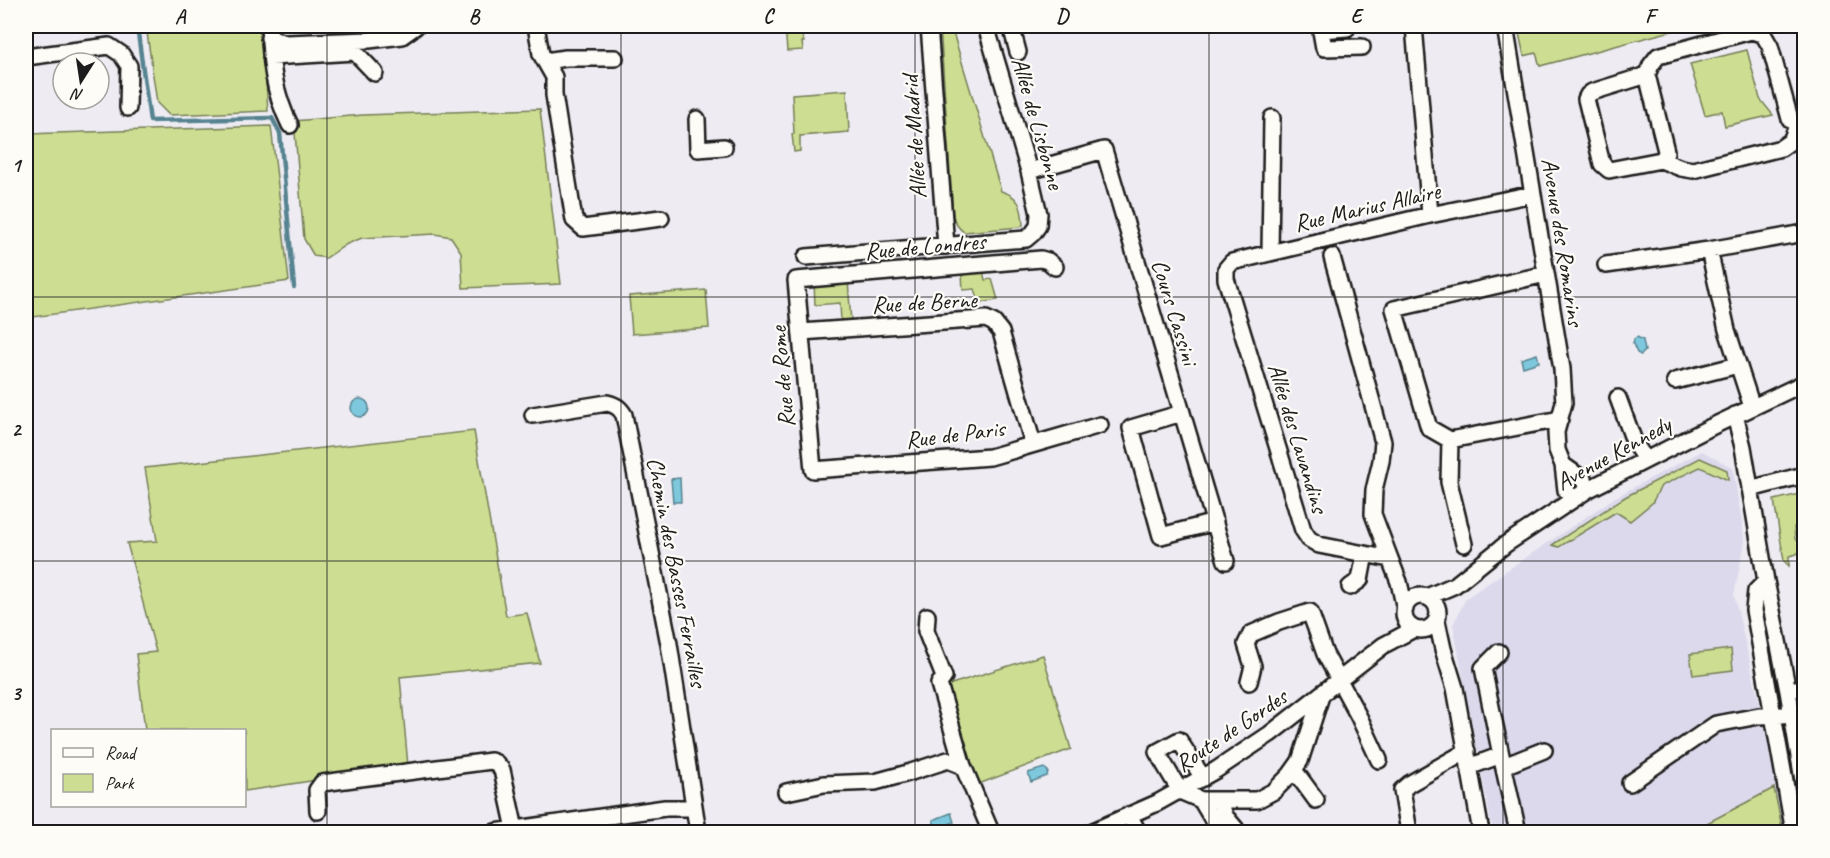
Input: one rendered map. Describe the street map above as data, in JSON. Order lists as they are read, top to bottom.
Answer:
{
  "streets": {
    "street": [
      "Allée de Lisbonne",
      "Allée de Madrid",
      "Rue Marius Allaire",
      "Avenue des Romarins",
      "Rue de Londres",
      "Rue de Berne",
      "Cours Cassini",
      "Rue de Rome",
      "Rue de Paris",
      "Allée des Lavandins",
      "Avenue Kennedy",
      "Chemin des Basses Ferrailles",
      "Route de Gordes"
    ]
  },
  "crossings": [
    ["Allée de Lisbonne", "Allée de Madrid"],
    ["Allée de Lisbonne", "Cours Cassini"],
    ["Rue Marius Allaire", "Avenue des Romarins"],
    ["Rue Marius Allaire", "Allée des Lavandins"],
    ["Avenue des Romarins", "Avenue Kennedy"],
    ["Rue de Londres", "Rue de Rome"],
    ["Rue de Berne", "Rue de Rome"],
    ["Rue de Berne", "Rue de Paris"],
    ["Rue de Rome", "Rue de Paris"],
    ["Avenue Kennedy", "Route de Gordes"]
  ],
  "legend": ["Road", "Park"],
  "north": "bottom",
  "grid": {
    "columns": [
      "A",
      "B",
      "C",
      "D",
      "E",
      "F"
    ],
    "rows": ["1", "2", "3"]
  }
}
